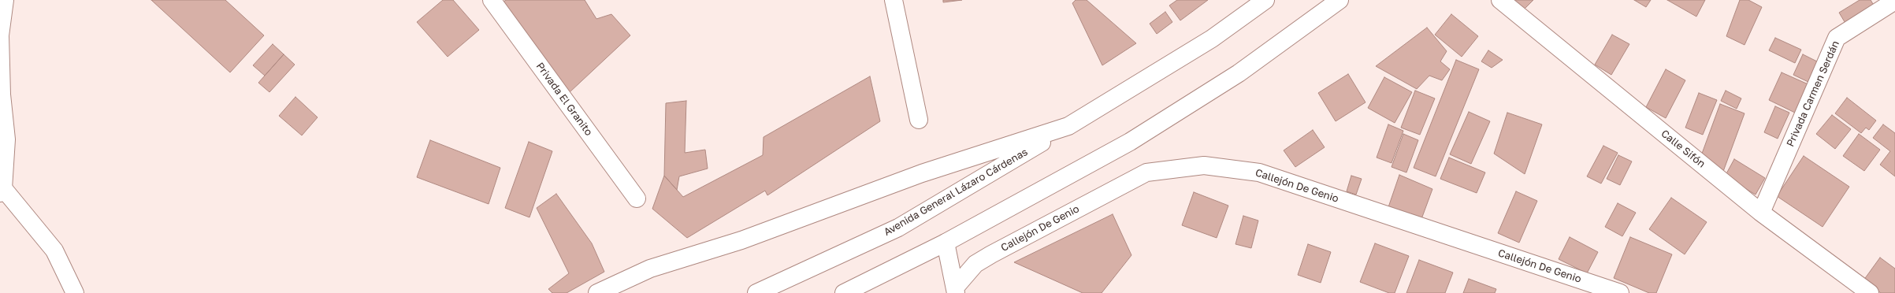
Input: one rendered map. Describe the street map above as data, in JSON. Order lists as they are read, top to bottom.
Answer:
{
  "streets": {
    "street": [
      "Privada Carmen Serdán",
      "Privada El Granito",
      "Calle Sifón",
      "Callejón De Genio",
      "Avenida General Lázaro Cárdenas"
    ]
  },
  "crossings": [
    ["Privada Carmen Serdán", "Calle Sifón"]
  ]
}
